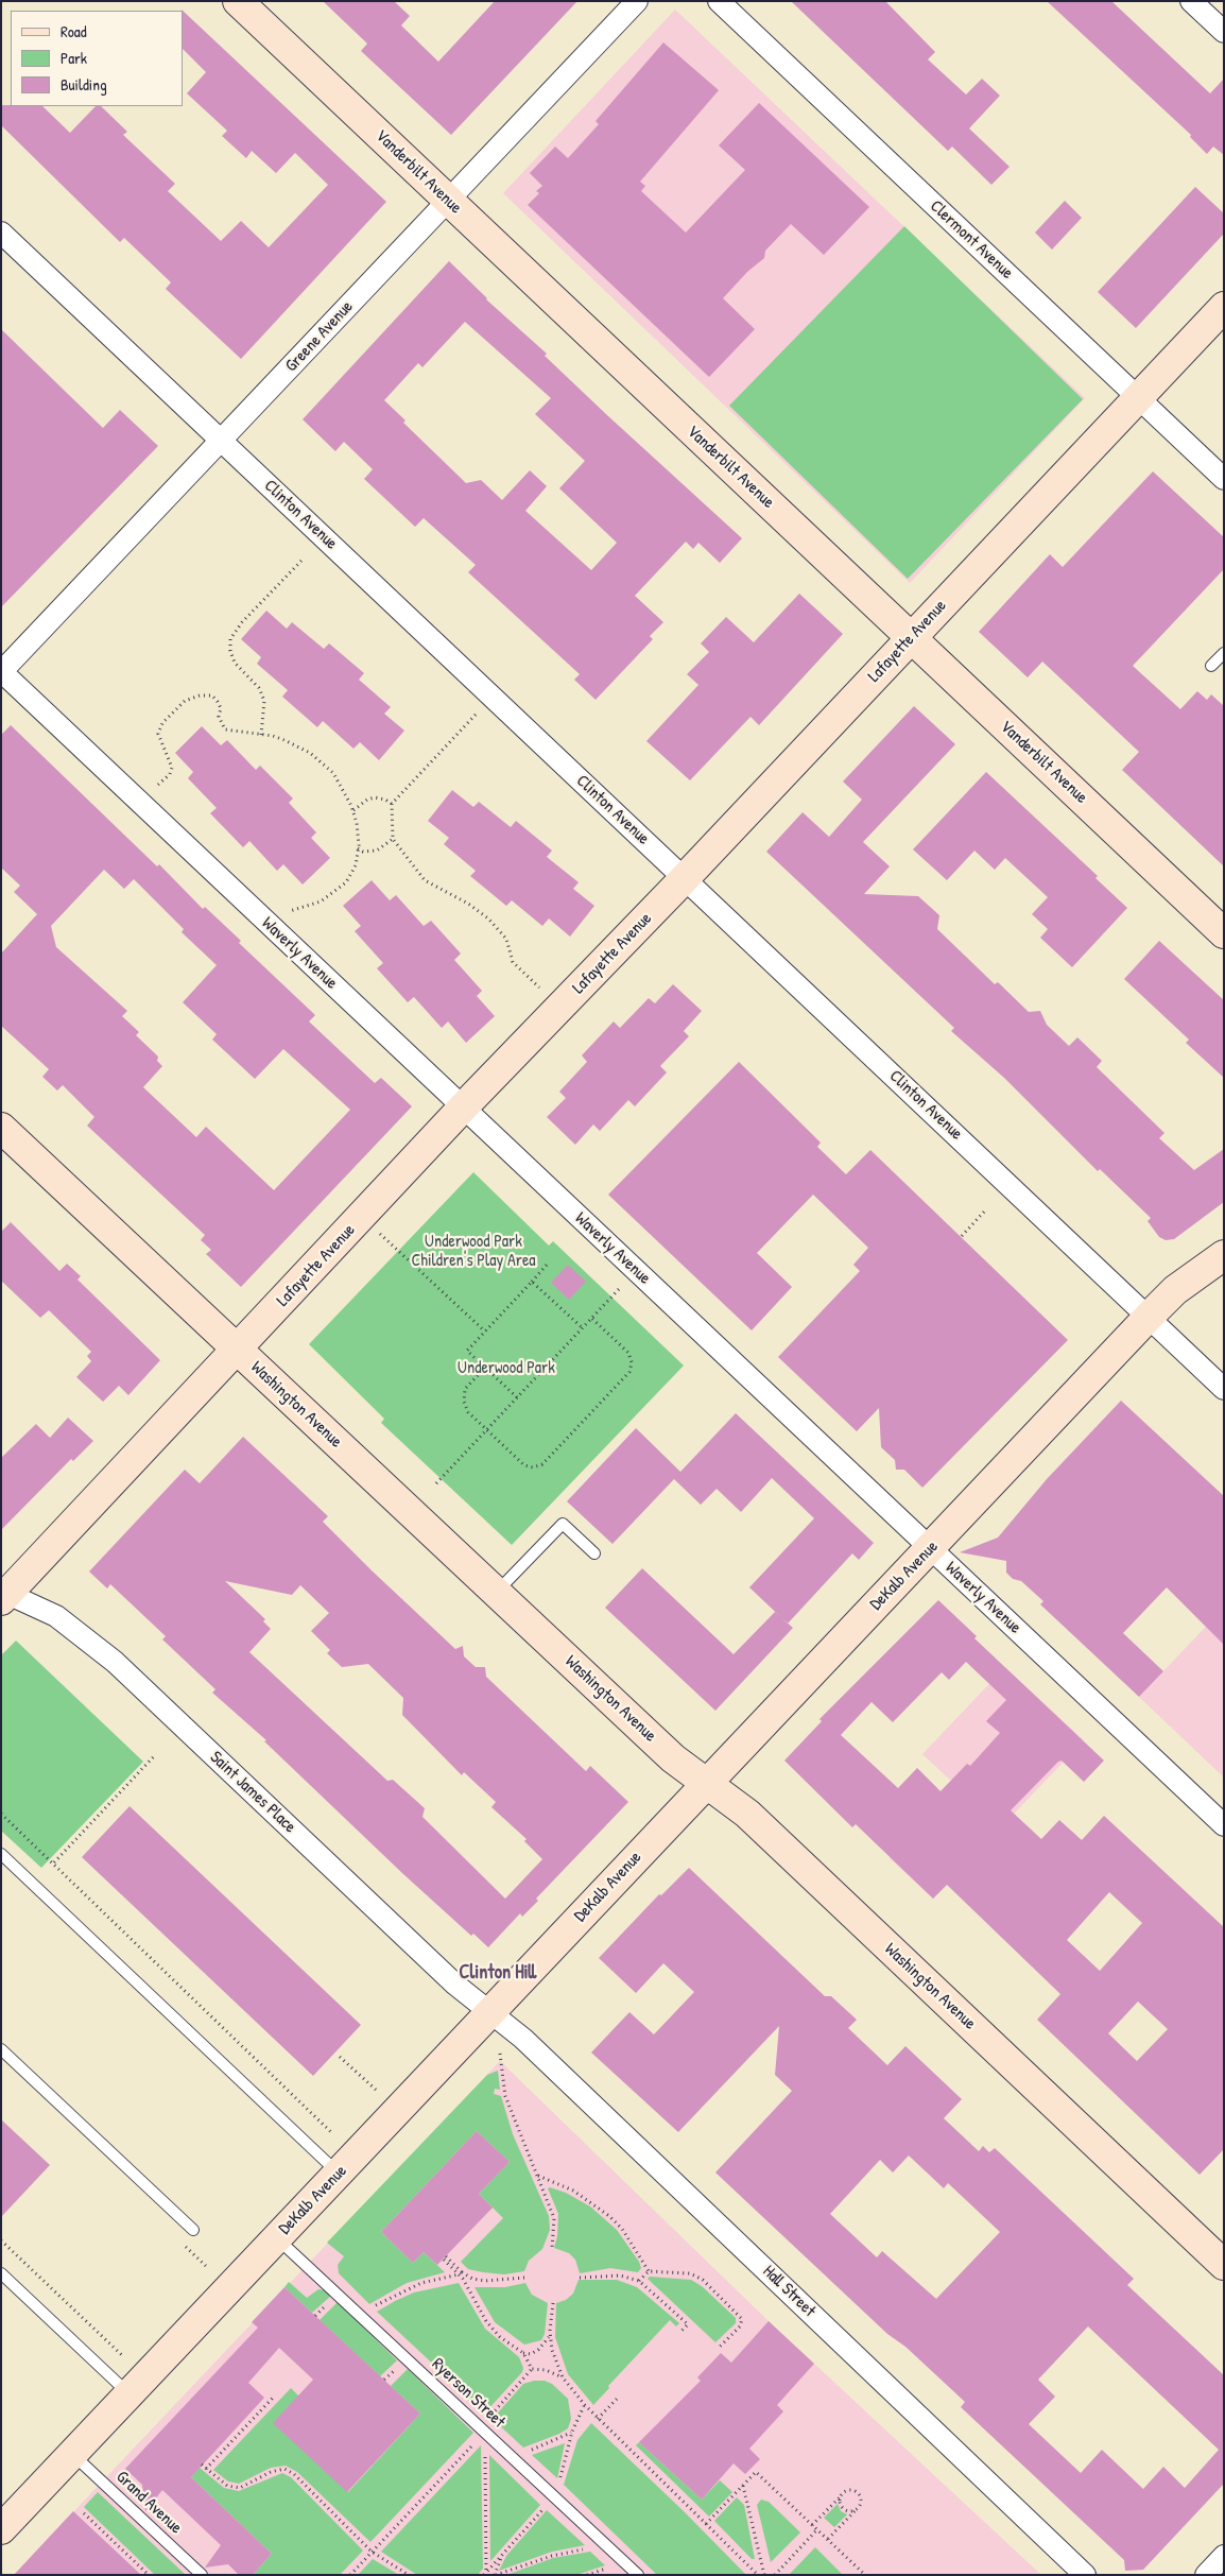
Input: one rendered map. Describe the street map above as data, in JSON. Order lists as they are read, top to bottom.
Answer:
{
  "streets": {
    "main road": [
      "Vanderbilt Avenue",
      "Lafayette Avenue",
      "Washington Avenue",
      "DeKalb Avenue"
    ],
    "street": [
      "Clermont Avenue",
      "Greene Avenue",
      "Clinton Avenue",
      "Waverly Avenue",
      "Saint James Place",
      "Hall Street"
    ],
    "lane": ["Ryerson Street", "Grand Avenue"]
  },
  "crossings": [
    ["Vanderbilt Avenue", "Greene Avenue"],
    ["Vanderbilt Avenue", "Lafayette Avenue"],
    ["Clermont Avenue", "Lafayette Avenue"],
    ["Greene Avenue", "Clinton Avenue"],
    ["Greene Avenue", "Waverly Avenue"],
    ["Clinton Avenue", "Lafayette Avenue"],
    ["Clinton Avenue", "DeKalb Avenue"],
    ["Lafayette Avenue", "Waverly Avenue"],
    ["Lafayette Avenue", "Washington Avenue"],
    ["Lafayette Avenue", "Saint James Place"],
    ["Waverly Avenue", "DeKalb Avenue"],
    ["Washington Avenue", "DeKalb Avenue"],
    ["DeKalb Avenue", "Saint James Place"],
    ["DeKalb Avenue", "Hall Street"],
    ["DeKalb Avenue", "Ryerson Street"],
    ["DeKalb Avenue", "Grand Avenue"],
    ["Saint James Place", "Hall Street"]
  ],
  "districts": ["Clinton Hill"],
  "parks": ["Underwood Park Children's Play Area", "Underwood Park"],
  "legend": ["Road", "Park", "Building"]
}
